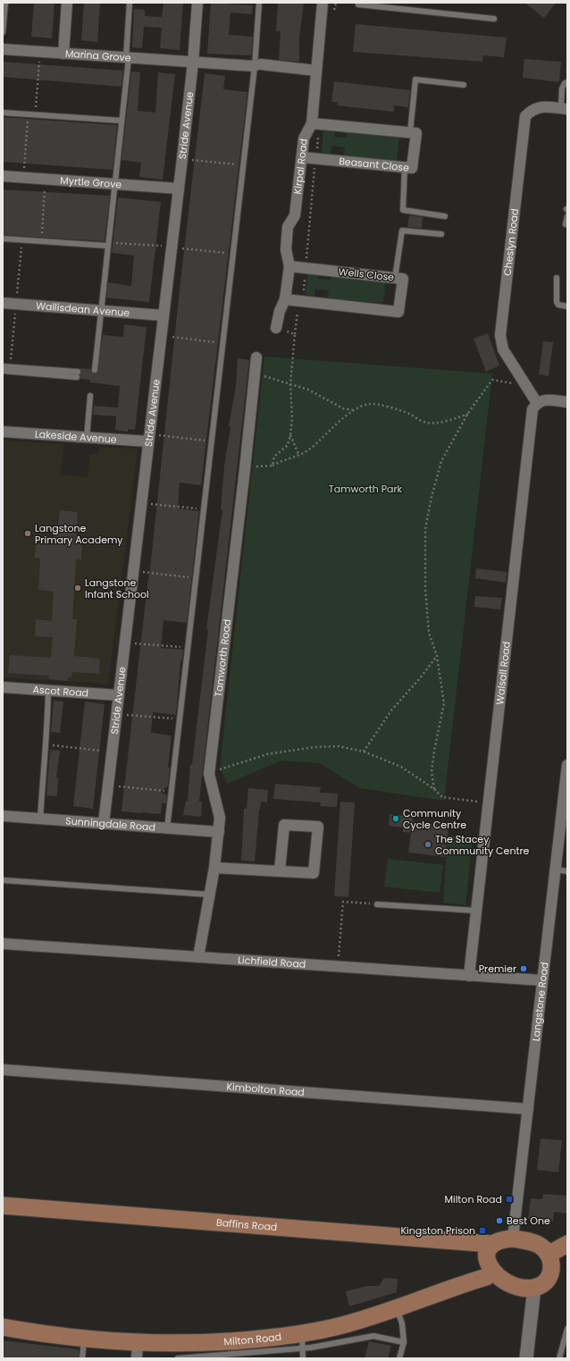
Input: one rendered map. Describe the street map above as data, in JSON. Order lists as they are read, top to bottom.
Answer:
{
  "streets": {
    "main road": ["Baffins Road", "Milton Road"],
    "street": [
      "Marina Grove",
      "Stride Avenue",
      "Beasant Close",
      "Kirpal Road",
      "Myrtle Grove",
      "Cheslyn Road",
      "Wells Close",
      "Wallisdean Avenue",
      "Lakeside Avenue",
      "Tamworth Road",
      "Walsall Road",
      "Ascot Road",
      "Sunningdale Road",
      "Lichfield Road",
      "Langstone Road",
      "Kimbolton Road"
    ]
  },
  "crossings": [
    ["Marina Grove", "Stride Avenue"],
    ["Marina Grove", "Kirpal Road"],
    ["Stride Avenue", "Myrtle Grove"],
    ["Stride Avenue", "Wallisdean Avenue"],
    ["Stride Avenue", "Lakeside Avenue"],
    ["Stride Avenue", "Ascot Road"],
    ["Stride Avenue", "Sunningdale Road"],
    ["Beasant Close", "Kirpal Road"],
    ["Kirpal Road", "Wells Close"],
    ["Cheslyn Road", "Walsall Road"],
    ["Tamworth Road", "Sunningdale Road"],
    ["Tamworth Road", "Lichfield Road"],
    ["Walsall Road", "Lichfield Road"],
    ["Lichfield Road", "Langstone Road"],
    ["Langstone Road", "Kimbolton Road"],
    ["Langstone Road", "Baffins Road"],
    ["Langstone Road", "Milton Road"],
    ["Baffins Road", "Milton Road"]
  ],
  "parks": ["Tamworth Park"],
  "places": {
    "other": [
      "Langstone Primary Academy",
      "Langstone Infant School",
      "Community Cycle Centre",
      "The Stacey Community Centre",
      "Premier",
      "Best One"
    ],
    "transit": ["Milton Road", "Kingston Prison"]
  }
}
